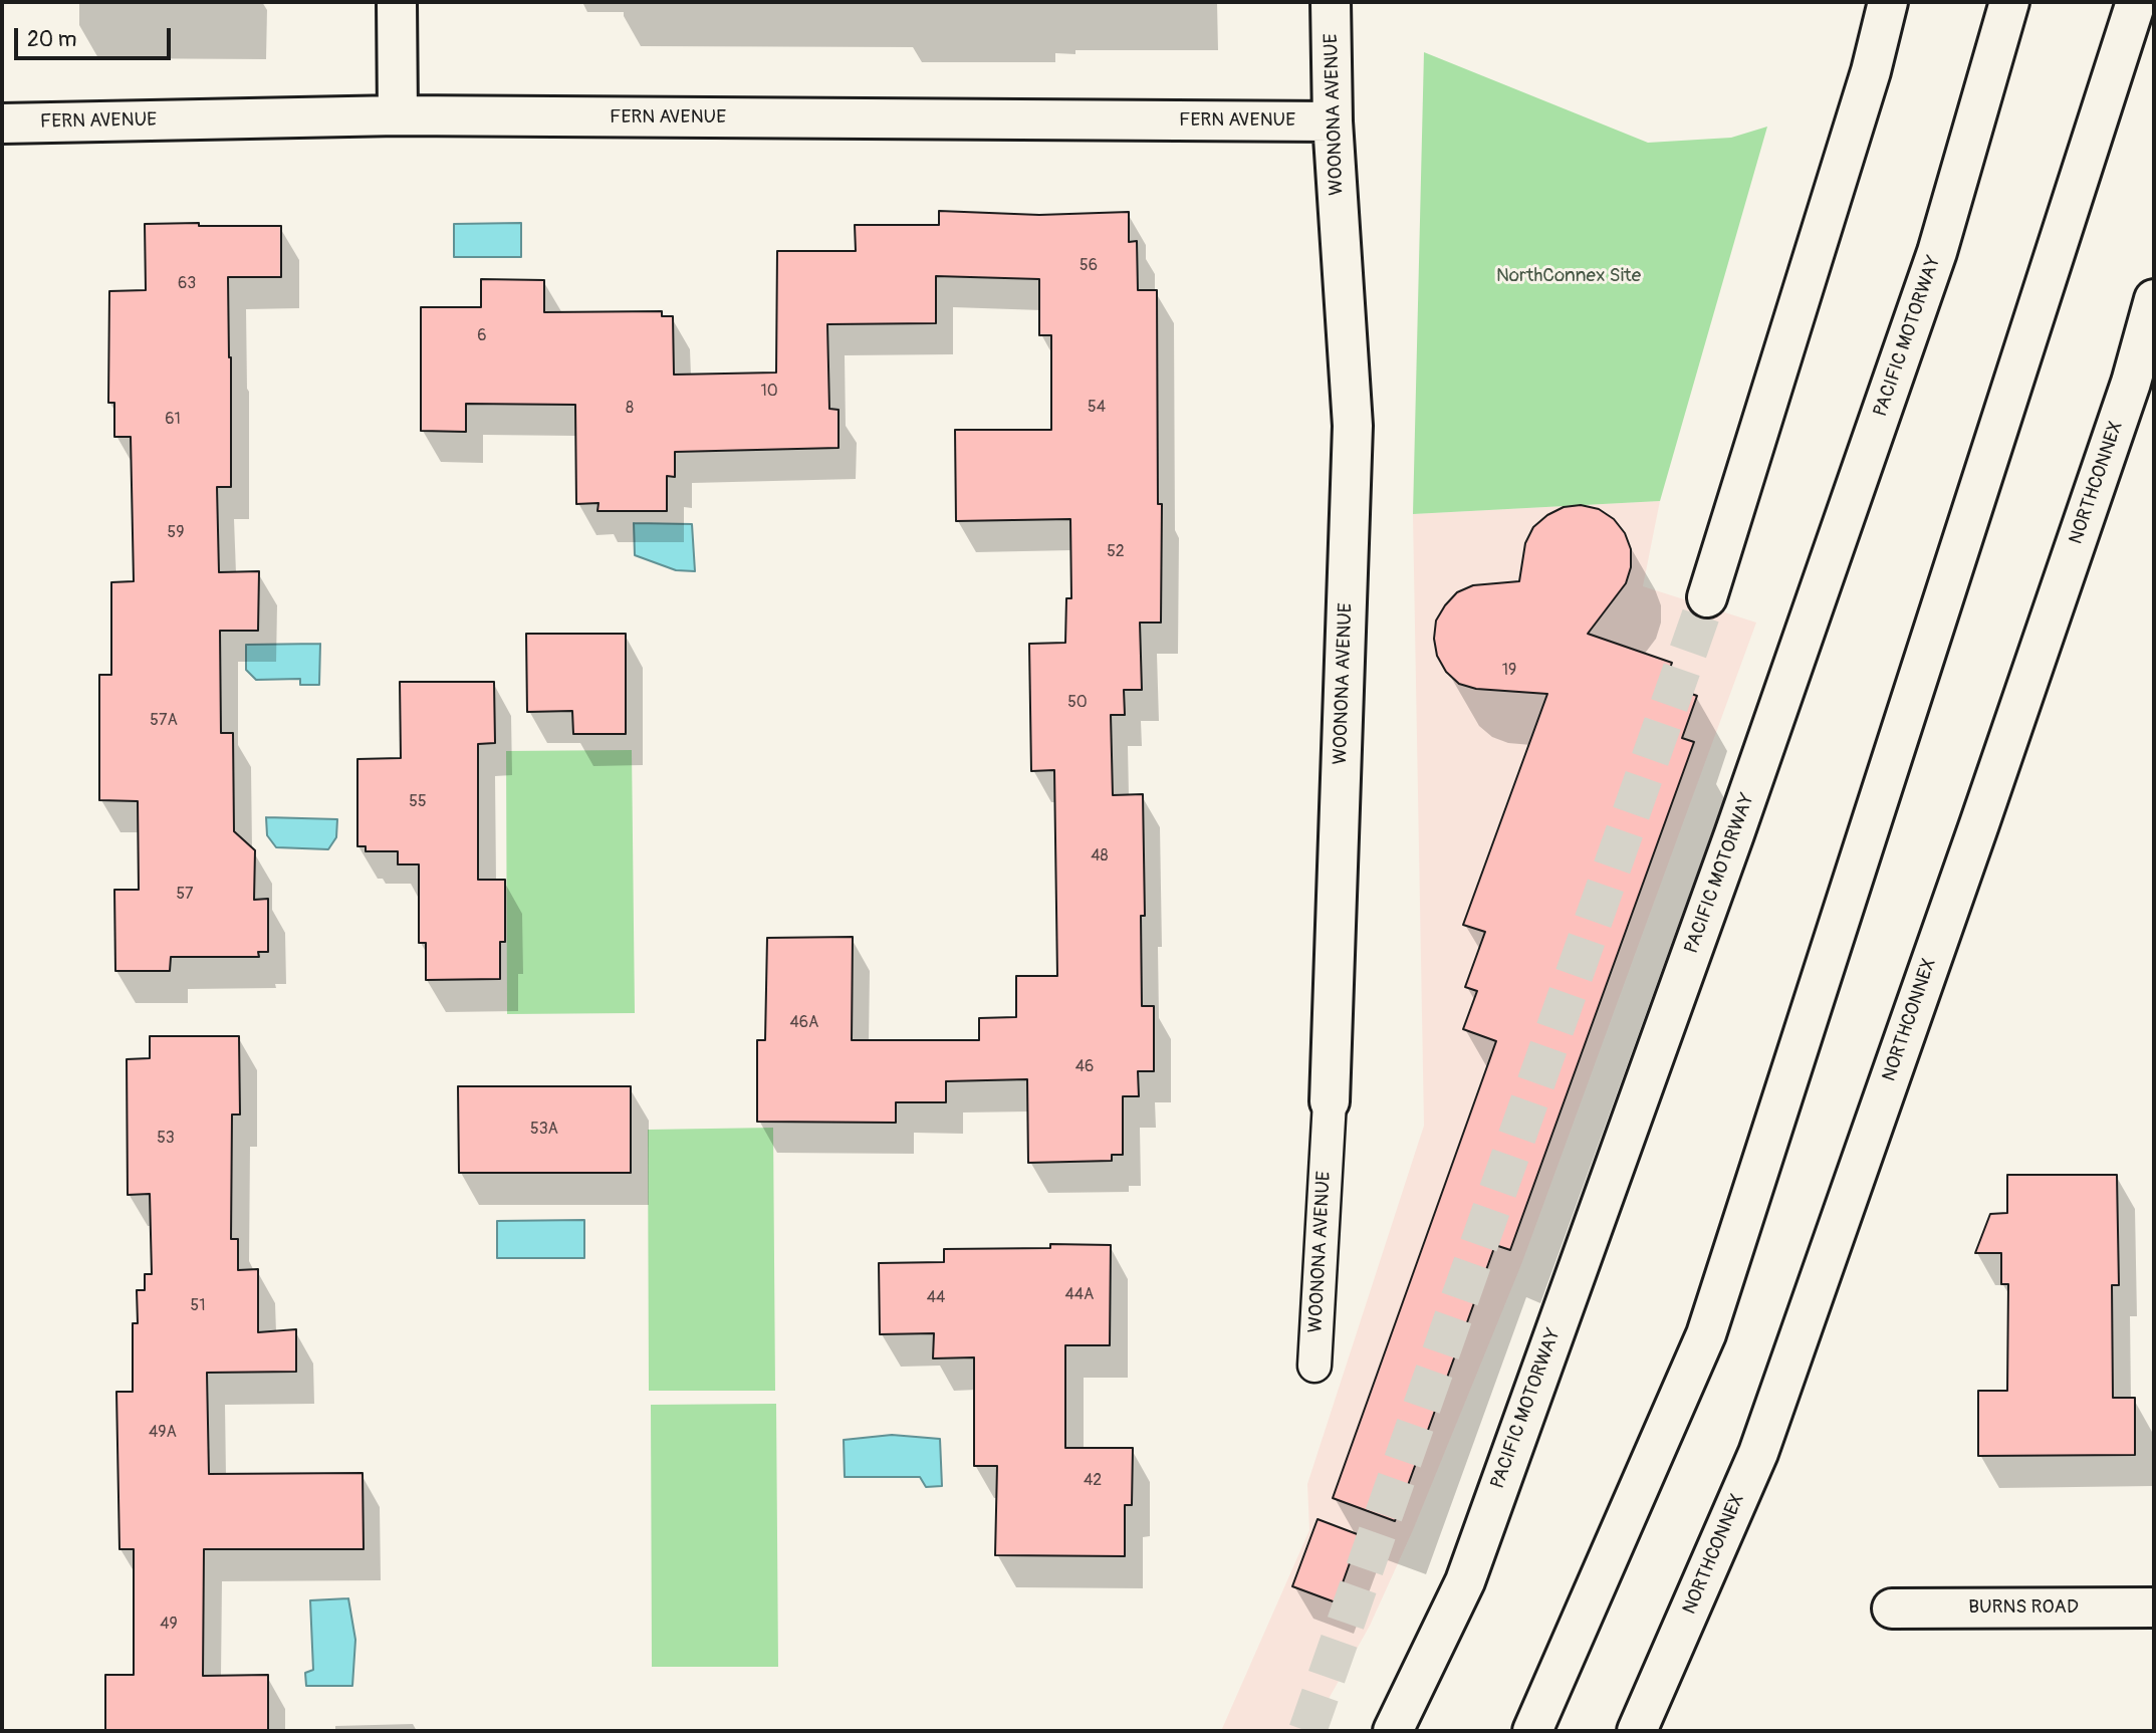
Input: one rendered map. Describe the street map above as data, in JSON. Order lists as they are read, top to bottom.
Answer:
{
  "streets": {
    "main road": [
      "WOONONA AVENUE",
      "FERN AVENUE",
      "PACIFIC MOTORWAY",
      "NORTHCONNEX",
      "BURNS ROAD"
    ]
  },
  "crossings": [
    ["WOONONA AVENUE", "FERN AVENUE"]
  ],
  "parks": ["NorthConnex Site"],
  "house_numbers": [
    "56",
    "63",
    "6",
    "10",
    "54",
    "8",
    "61",
    "59",
    "52",
    "19",
    "50",
    "57A",
    "55",
    "48",
    "57",
    "46A",
    "46",
    "53A",
    "53",
    "44A",
    "44",
    "51",
    "49A",
    "42",
    "49"
  ],
  "scale_bar": "20 m"
}
